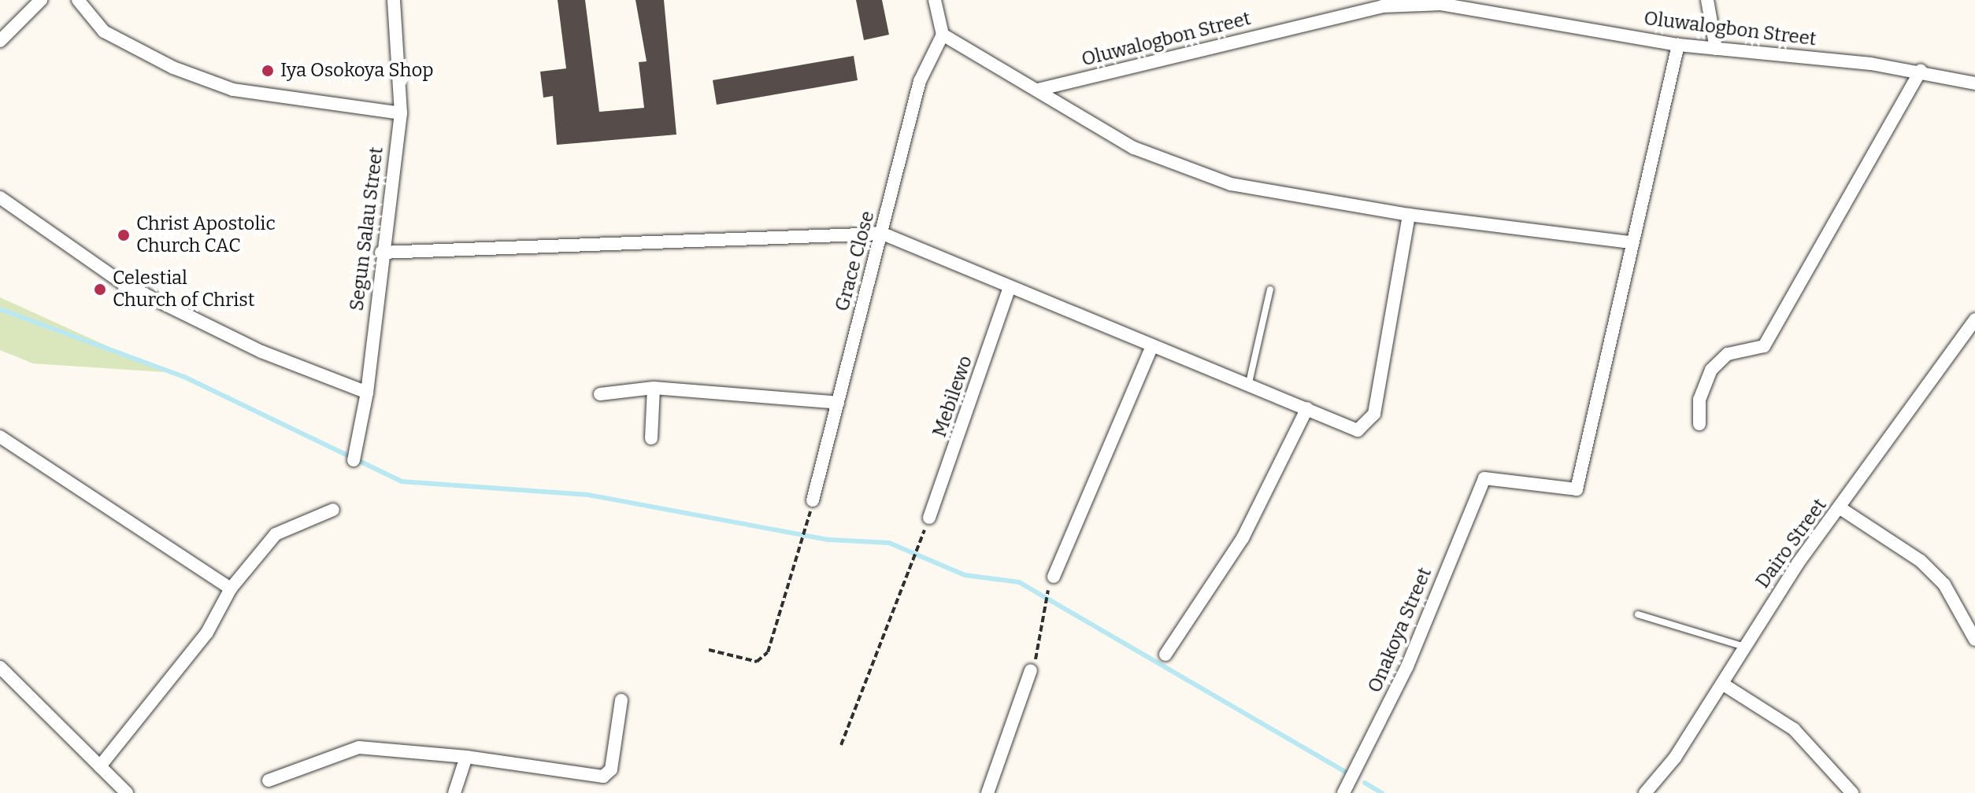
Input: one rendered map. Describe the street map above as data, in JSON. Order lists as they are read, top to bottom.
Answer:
{
  "streets": {
    "street": [
      "Oluwalogbon Street",
      "Segun Salau Street",
      "Grace Close",
      "Mebilewo",
      "Dairo Street",
      "Onakoya Street"
    ]
  },
  "places": ["Iya Osokoya Shop", "Christ Apostolic Church CAC", "Celestial Church of Christ"]
}
